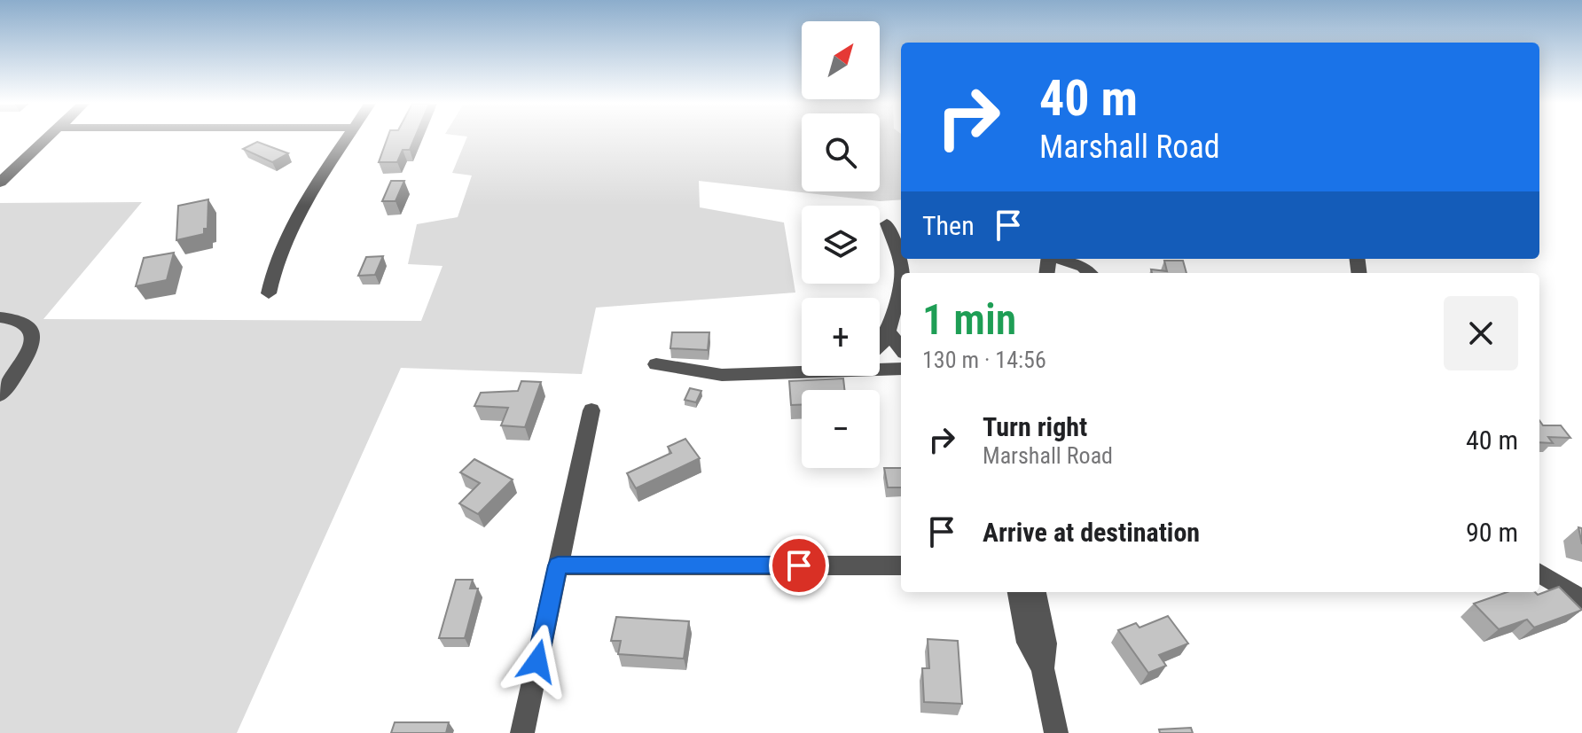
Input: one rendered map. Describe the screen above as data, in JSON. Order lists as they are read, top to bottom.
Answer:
{
  "north": "top right",
  "page": {
    "map_buttons": ["+", "−"],
    "turn": ["40 m", "Marshall Road"],
    "then": "Then",
    "heading": ["1 min", "130 m · 14:56"],
    "list": [
      {
        "name": "Turn right",
        "note": "Marshall Road",
        "value": "40 m"
      },
      {
        "name": "Arrive at destination",
        "value": "90 m"
      }
    ]
  }
}
